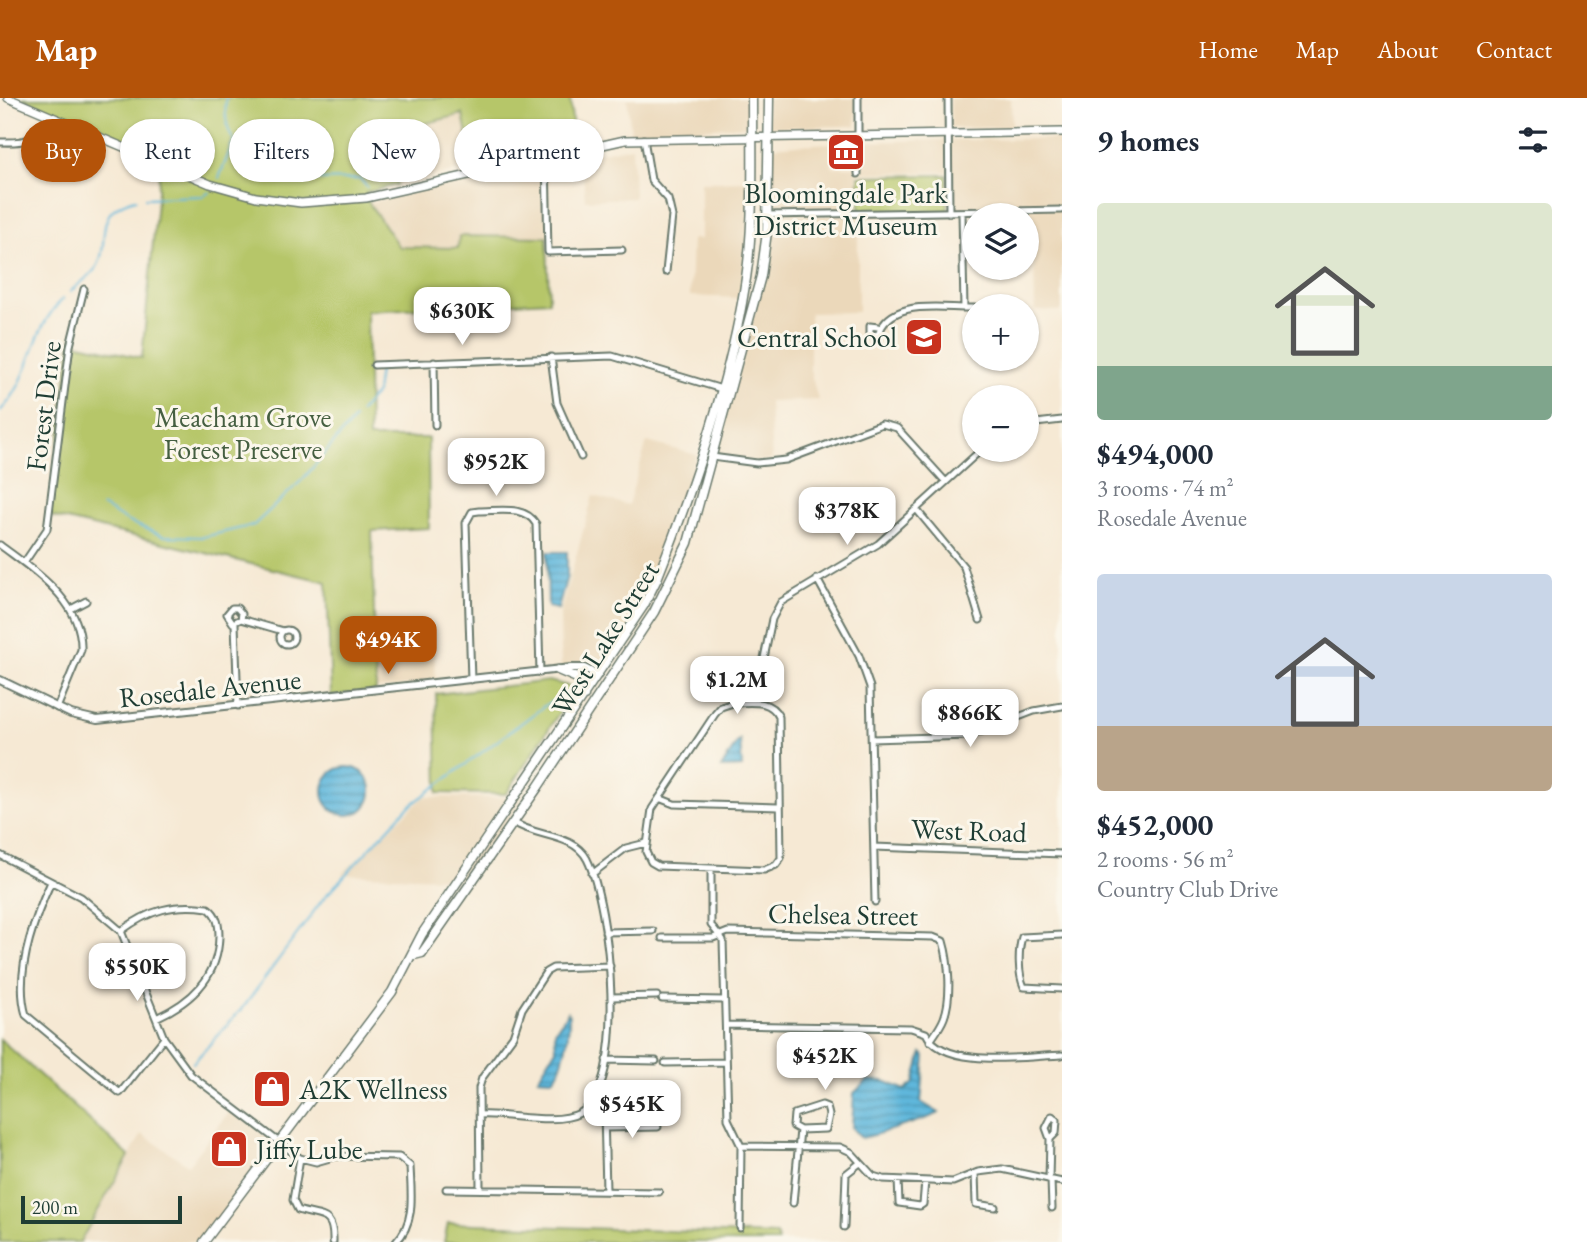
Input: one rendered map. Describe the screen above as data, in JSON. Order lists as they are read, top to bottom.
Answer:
{
  "streets": {
    "main road": ["West Lake Street"],
    "street": [
      "Forest Drive",
      "Rosedale Avenue",
      "West Road",
      "Chelsea Street"
    ]
  },
  "crossings": [
    ["West Lake Street", "Rosedale Avenue"]
  ],
  "parks": ["Meacham Grove Forest Preserve"],
  "places": {
    "museum": ["Bloomingdale Park District Museum"],
    "school or university": ["Central School"],
    "shop": ["A2K Wellness", "Jiffy Lube"]
  },
  "scale_bar": "200 m",
  "page": {
    "header": "Map",
    "nav": [
      "Home",
      "Map",
      "About",
      "Contact"
    ],
    "heading": "9 homes",
    "chip": [
      "Buy",
      "Rent",
      "Filters",
      "New",
      "Apartment"
    ],
    "list": [
      {
        "name": "$494,000",
        "note": "3 rooms · 74 m² · Rosedale Avenue"
      },
      {
        "name": "$452,000",
        "note": "2 rooms · 56 m² · Country Club Drive"
      }
    ],
    "map_buttons": ["+", "−"],
    "price": [
      "$630K",
      "$952K",
      "$378K",
      "$494K",
      "$1.2M",
      "$866K",
      "$550K",
      "$452K",
      "$545K"
    ],
    "scale": "200 m"
  }
}
